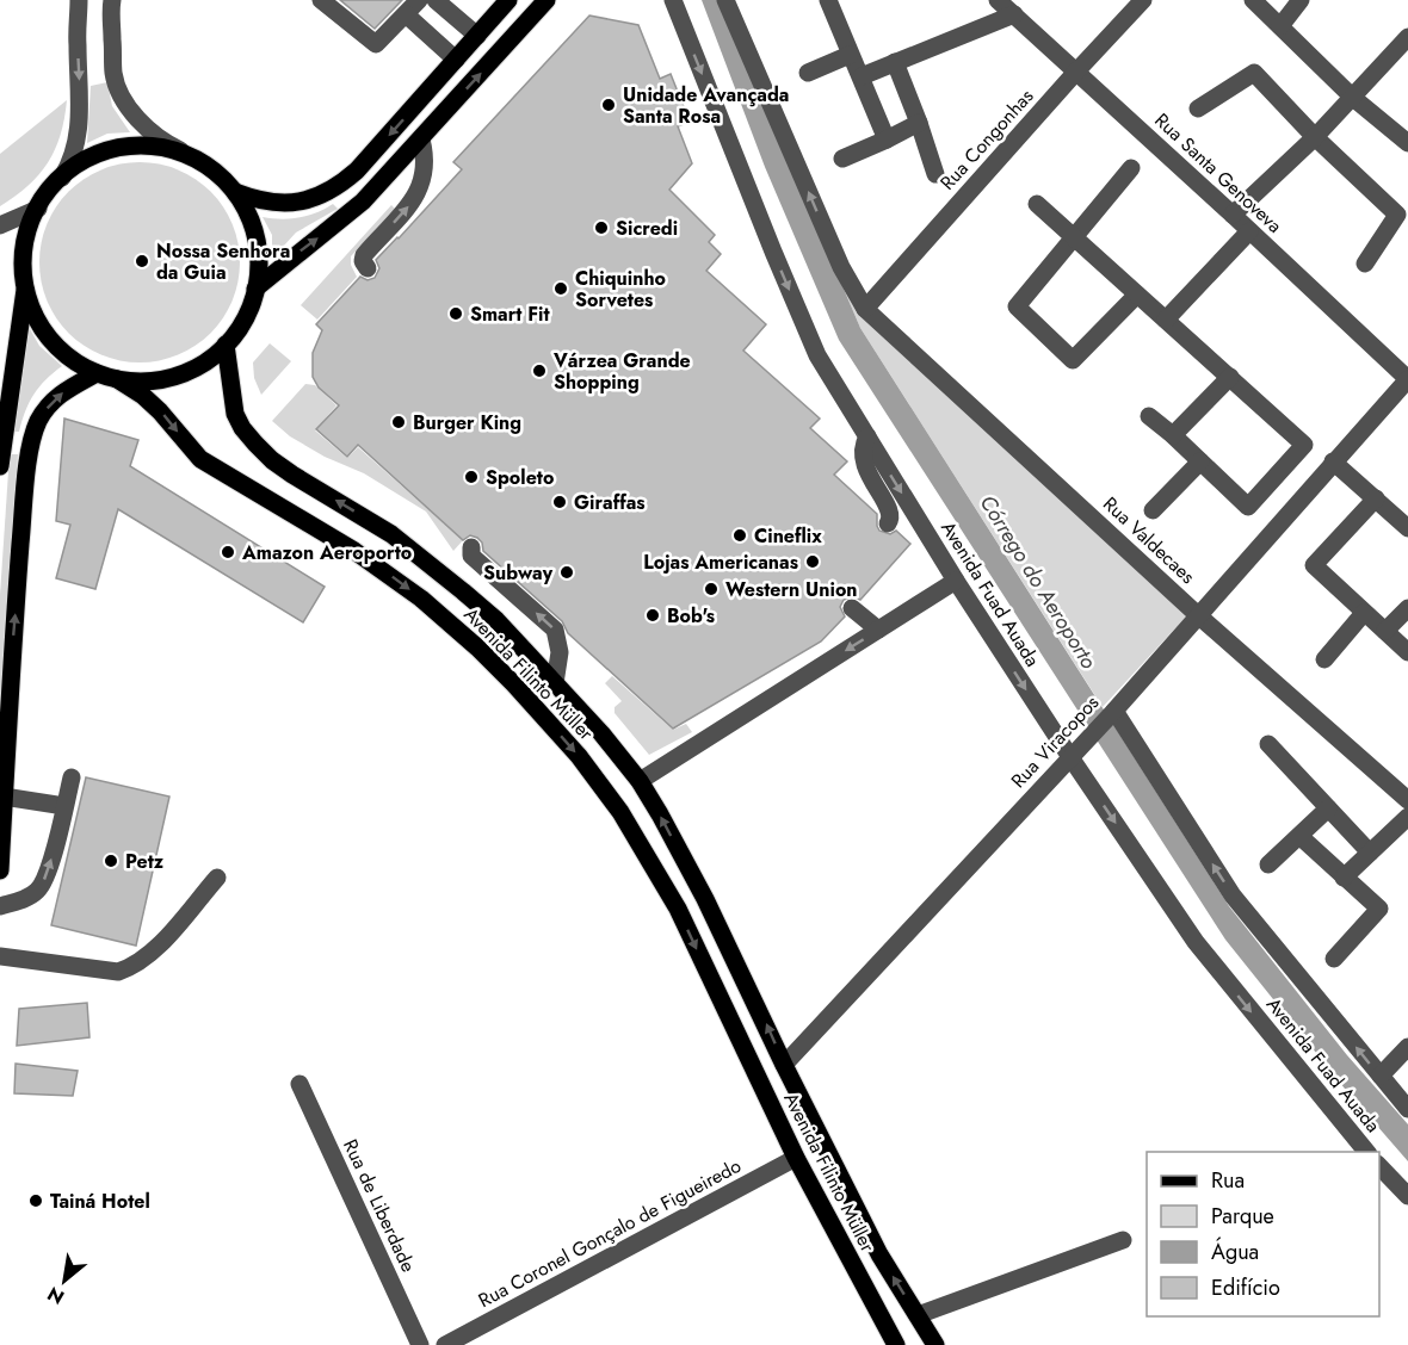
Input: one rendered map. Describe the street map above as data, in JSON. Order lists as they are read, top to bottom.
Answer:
{
  "streets": {
    "main road": ["Avenida Filinto Müller"],
    "street": [
      "Rua Congonhas",
      "Rua Santa Genoveva",
      "Rua Valdecaes",
      "Avenida Fuad Auada",
      "Rua Viracopos",
      "Rua de Liberdade",
      "Rua Coronel Gonçalo de Figueiredo"
    ]
  },
  "crossings": [
    ["Rua Congonhas", "Rua Santa Genoveva"],
    ["Rua Congonhas", "Rua Valdecaes"],
    ["Rua Santa Genoveva", "Rua Viracopos"],
    ["Rua Valdecaes", "Rua Viracopos"],
    ["Avenida Fuad Auada", "Rua Viracopos"],
    ["Avenida Filinto Müller", "Rua Viracopos"],
    ["Avenida Filinto Müller", "Rua Coronel Gonçalo de Figueiredo"]
  ],
  "water": ["Córrego do Aeroporto"],
  "places": [
    "Unidade Avançada Santa Rosa",
    "Sicredi",
    "Nossa Senhora da Guia",
    "Chiquinho Sorvetes",
    "Smart Fit",
    "Várzea Grande Shopping",
    "Burger King",
    "Spoleto",
    "Giraffas",
    "Cineflix",
    "Amazon Aeroporto",
    "Lojas Americanas",
    "Subway",
    "Western Union",
    "Bob's",
    "Petz",
    "Tainá Hotel"
  ],
  "legend": [
    "Rua",
    "Parque",
    "Água",
    "Edifício"
  ],
  "north": "bottom left"
}
